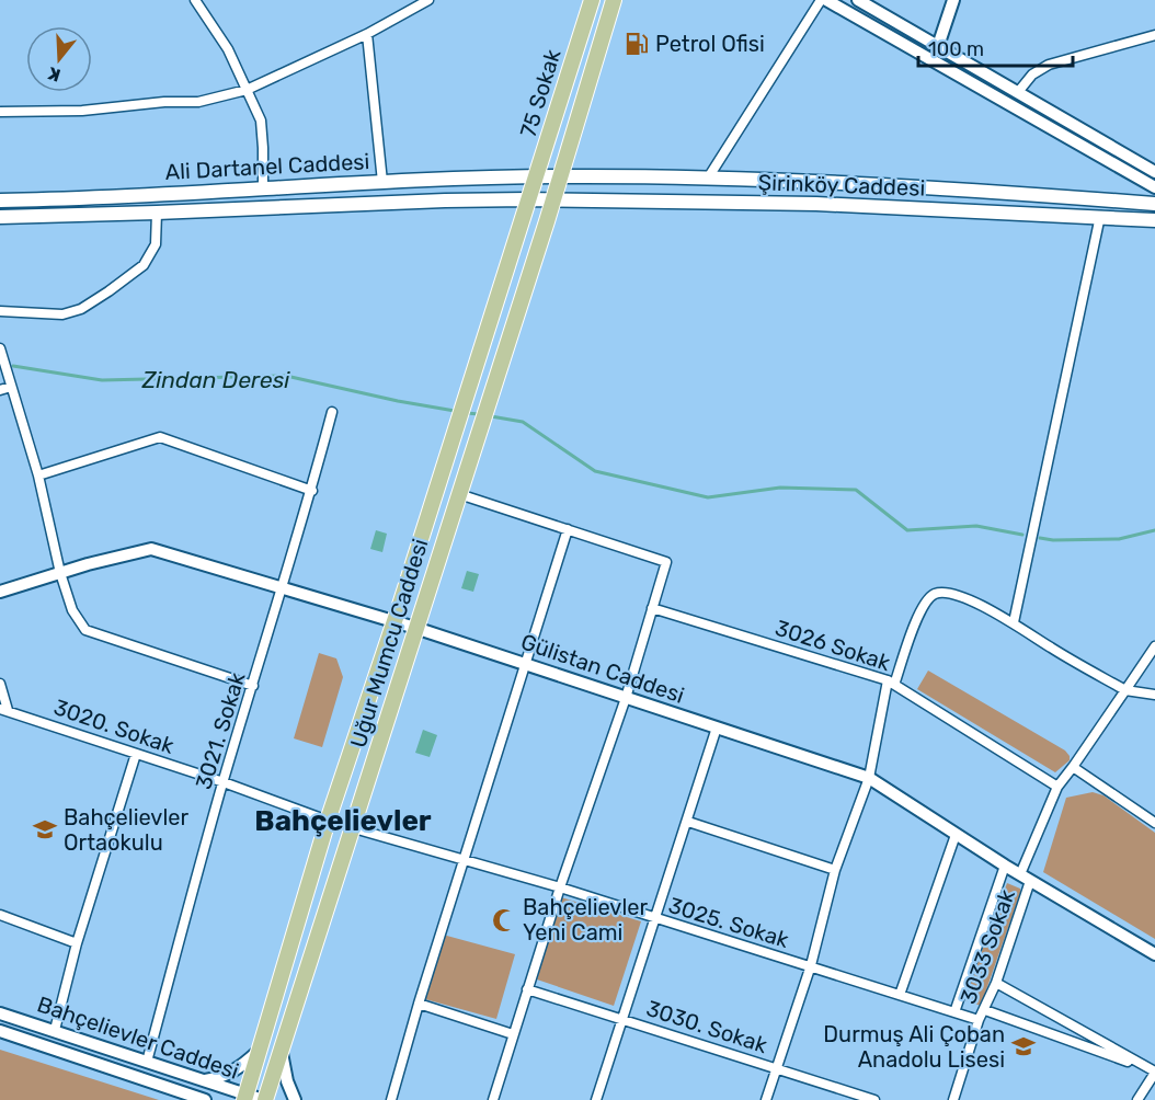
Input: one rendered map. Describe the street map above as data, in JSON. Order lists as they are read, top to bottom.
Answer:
{
  "streets": {
    "main road": [
      "75 Sokak",
      "Ali Dartanel Caddesi",
      "Şirinköy Caddesi",
      "Uğur Mumcu Caddesi"
    ],
    "street": [
      "3026 Sokak",
      "Gülistan Caddesi",
      "3020. Sokak",
      "3021. Sokak",
      "3025. Sokak",
      "3033 Sokak",
      "3030. Sokak",
      "Bahçelievler Caddesi"
    ]
  },
  "crossings": [
    ["75 Sokak", "Ali Dartanel Caddesi"],
    ["75 Sokak", "Şirinköy Caddesi"],
    ["75 Sokak", "Uğur Mumcu Caddesi"],
    ["Ali Dartanel Caddesi", "Şirinköy Caddesi"],
    ["Ali Dartanel Caddesi", "Uğur Mumcu Caddesi"],
    ["Şirinköy Caddesi", "Uğur Mumcu Caddesi"],
    ["Uğur Mumcu Caddesi", "Gülistan Caddesi"],
    ["Uğur Mumcu Caddesi", "3020. Sokak"],
    ["Uğur Mumcu Caddesi", "3025. Sokak"],
    ["Uğur Mumcu Caddesi", "Bahçelievler Caddesi"],
    ["3026 Sokak", "3033 Sokak"],
    ["Gülistan Caddesi", "3021. Sokak"],
    ["Gülistan Caddesi", "3033 Sokak"],
    ["3020. Sokak", "3021. Sokak"],
    ["3021. Sokak", "Bahçelievler Caddesi"],
    ["3025. Sokak", "3033 Sokak"]
  ],
  "districts": ["Bahçelievler"],
  "water": ["Zindan Deresi"],
  "places": {
    "fuel station": ["Petrol Ofisi"],
    "school or university": ["Bahçelievler Ortaokulu", "Durmuş Ali Çoban Anadolu Lisesi"],
    "mosque": ["Bahçelievler Yeni Cami"]
  },
  "scale_bar": "100 m",
  "north": "bottom"
}
